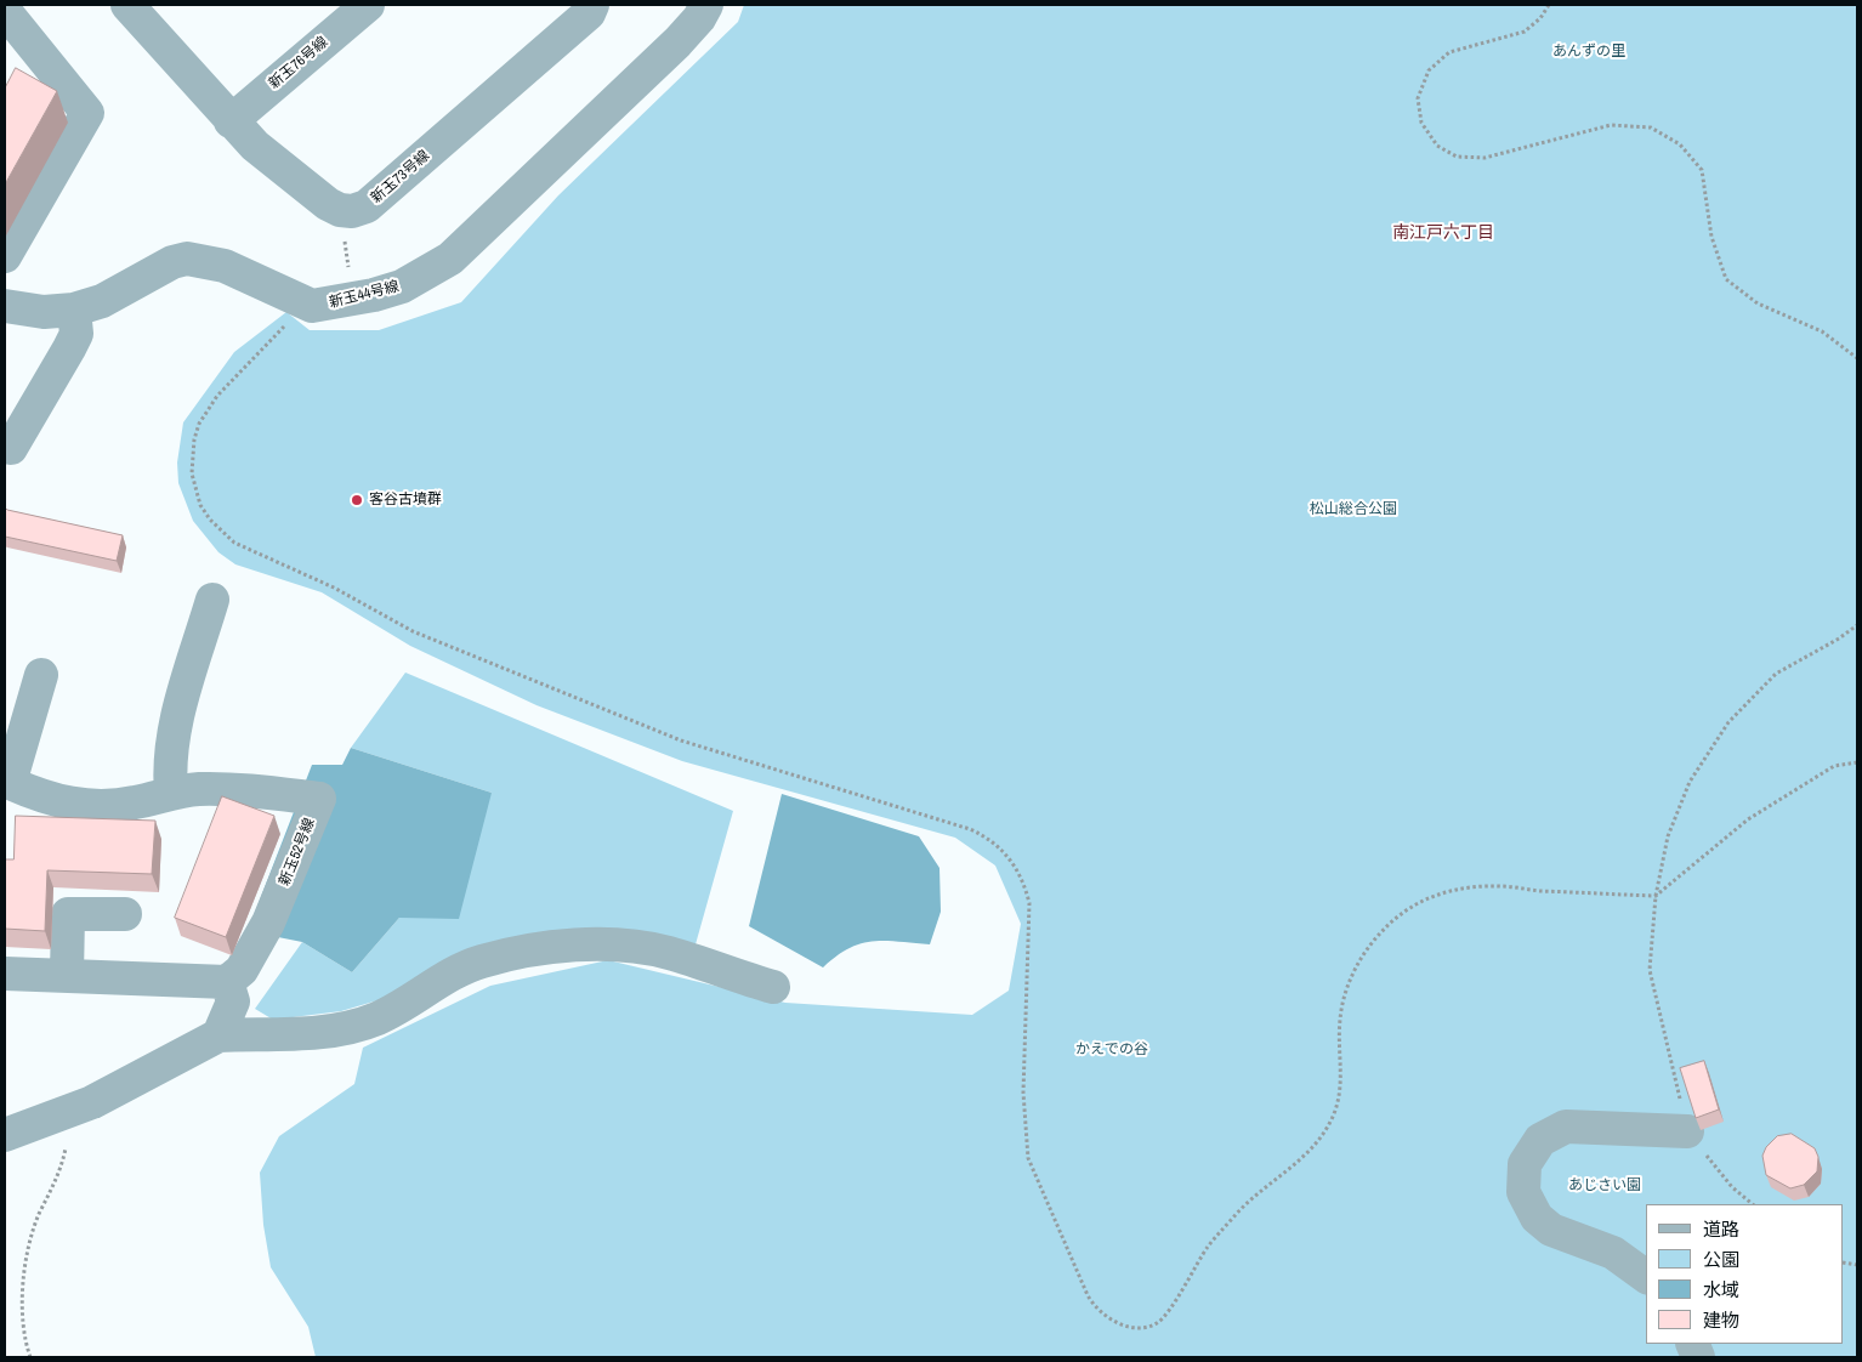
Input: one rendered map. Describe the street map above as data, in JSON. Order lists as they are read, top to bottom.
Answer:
{
  "streets": {
    "street": [
      "新玉76号線",
      "新玉73号線",
      "新玉44号線",
      "新玉52号線"
    ]
  },
  "districts": ["南江戸六丁目"],
  "parks": [
    "あんずの里",
    "松山総合公園",
    "かえでの谷",
    "あじさい園"
  ],
  "places": ["客谷古墳群"],
  "legend": [
    "道路",
    "公園",
    "水域",
    "建物"
  ]
}
